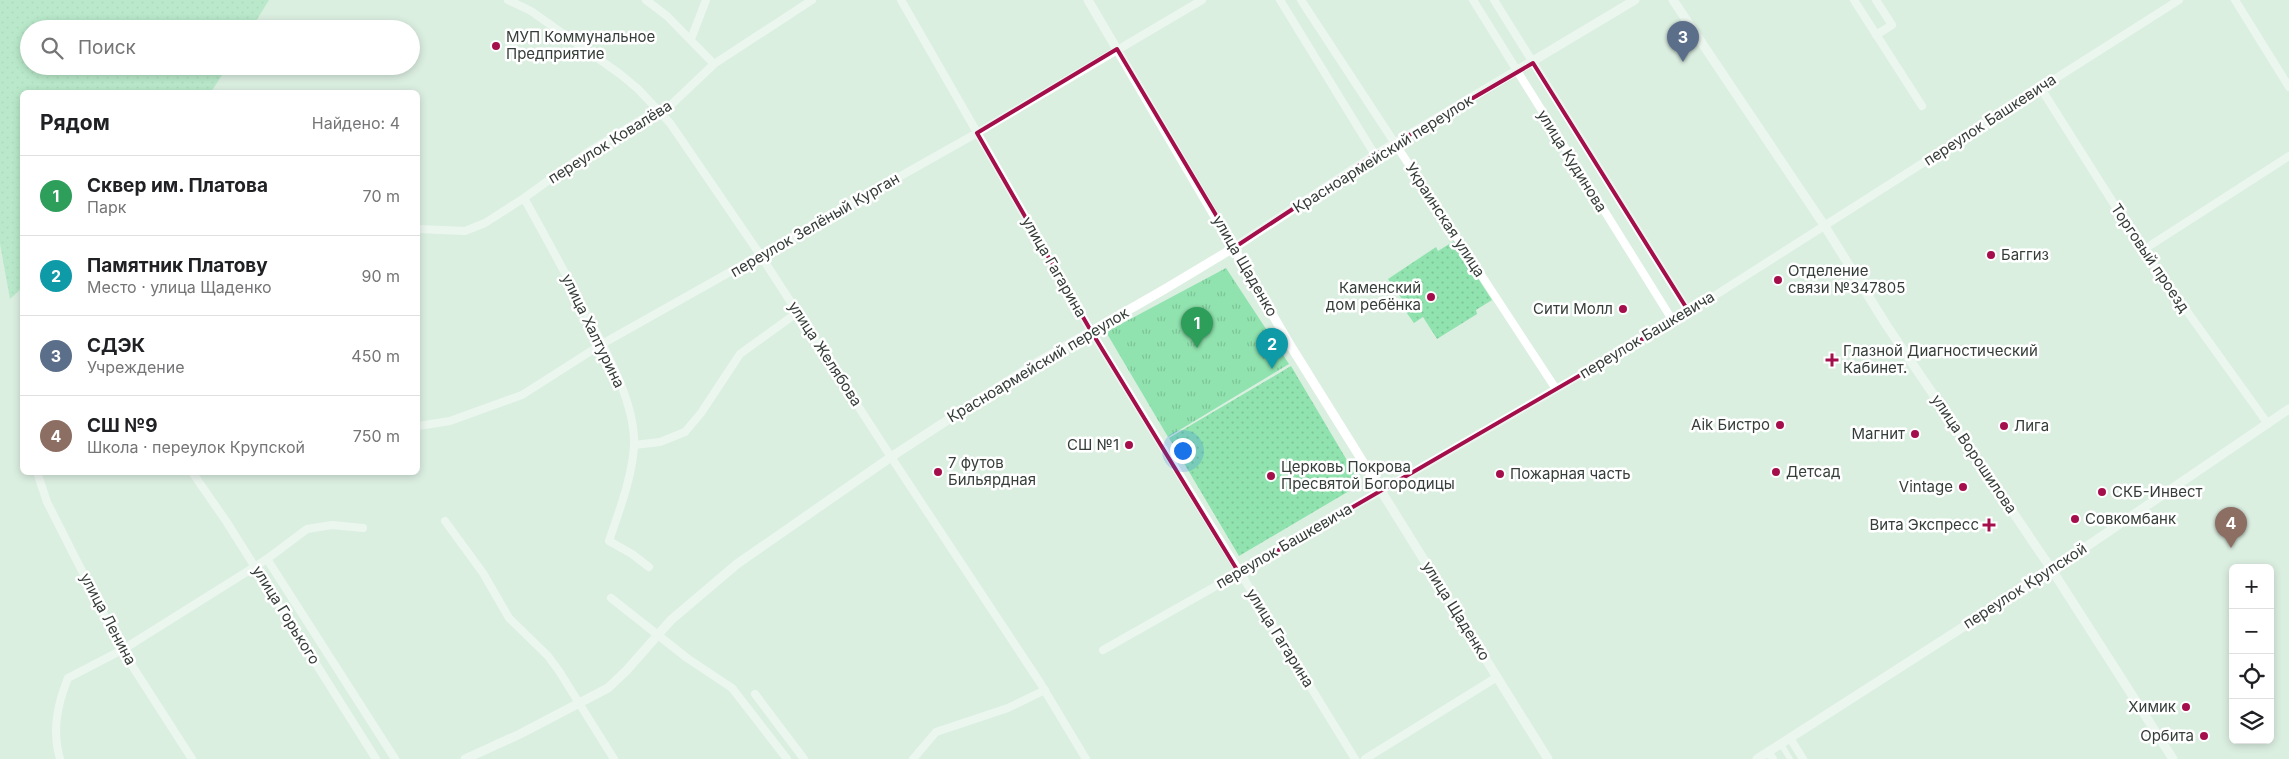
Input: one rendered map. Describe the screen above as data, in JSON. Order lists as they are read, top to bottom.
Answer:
{
  "streets": {
    "street": [
      "переулок Башкевича",
      "переулок Ковалёва",
      "Красноармейский переулок",
      "улица Кудинова",
      "Украинская улица",
      "переулок Зелёный Курган",
      "Торговый проезд",
      "улица Щаденко",
      "улица Гагарина",
      "улица Халтурина",
      "улица Желябова",
      "улица Ворошилова",
      "переулок Крупской",
      "улица Горького",
      "улица Ленина"
    ]
  },
  "crossings": [
    ["переулок Башкевича", "улица Кудинова"],
    ["переулок Башкевича", "Украинская улица"],
    ["переулок Башкевича", "Торговый проезд"],
    ["переулок Башкевича", "улица Щаденко"],
    ["переулок Башкевича", "улица Гагарина"],
    ["переулок Башкевича", "улица Ворошилова"],
    ["переулок Ковалёва", "улица Халтурина"],
    ["переулок Ковалёва", "улица Желябова"],
    ["Красноармейский переулок", "улица Кудинова"],
    ["Красноармейский переулок", "Украинская улица"],
    ["Красноармейский переулок", "улица Щаденко"],
    ["Красноармейский переулок", "улица Гагарина"],
    ["Красноармейский переулок", "улица Желябова"],
    ["переулок Зелёный Курган", "улица Щаденко"],
    ["переулок Зелёный Курган", "улица Гагарина"],
    ["переулок Зелёный Курган", "улица Халтурина"],
    ["переулок Зелёный Курган", "улица Желябова"],
    ["Торговый проезд", "переулок Крупской"],
    ["улица Ворошилова", "переулок Крупской"]
  ],
  "places": {
    "other": [
      "МУП Коммунальное Предприятие",
      "Баггиз",
      "Отделение связи №347805",
      "Каменский дом ребёнка",
      "Сити Молл",
      "Aik Бистро",
      "Лига",
      "Магнит",
      "СШ №1",
      "7 футов Бильярдная",
      "Детсад",
      "Пожарная часть",
      "Церковь Покрова Пресвятой Богородицы",
      "Vintage",
      "СКБ-Инвест",
      "Совкомбанк",
      "Химик",
      "Орбита"
    ],
    "health": ["Глазной Диагностический Кабинет.", "Вита Экспресс"]
  },
  "page": {
    "search": "Поиск",
    "pins": [
      "3",
      "1",
      "2",
      "4"
    ],
    "heading": ["Рядом", "Найдено: 4"],
    "list": [
      {
        "mark": "1",
        "name": "Сквер им. Платова",
        "note": "Парк",
        "value": "70 m"
      },
      {
        "mark": "2",
        "name": "Памятник Платову",
        "note": "Место · улица Щаденко",
        "value": "90 m"
      },
      {
        "mark": "3",
        "name": "СДЭК",
        "note": "Учреждение",
        "value": "450 m"
      },
      {
        "mark": "4",
        "name": "СШ №9",
        "note": "Школа · переулок Крупской",
        "value": "750 m"
      }
    ],
    "map_buttons": ["+", "−"]
  }
}
